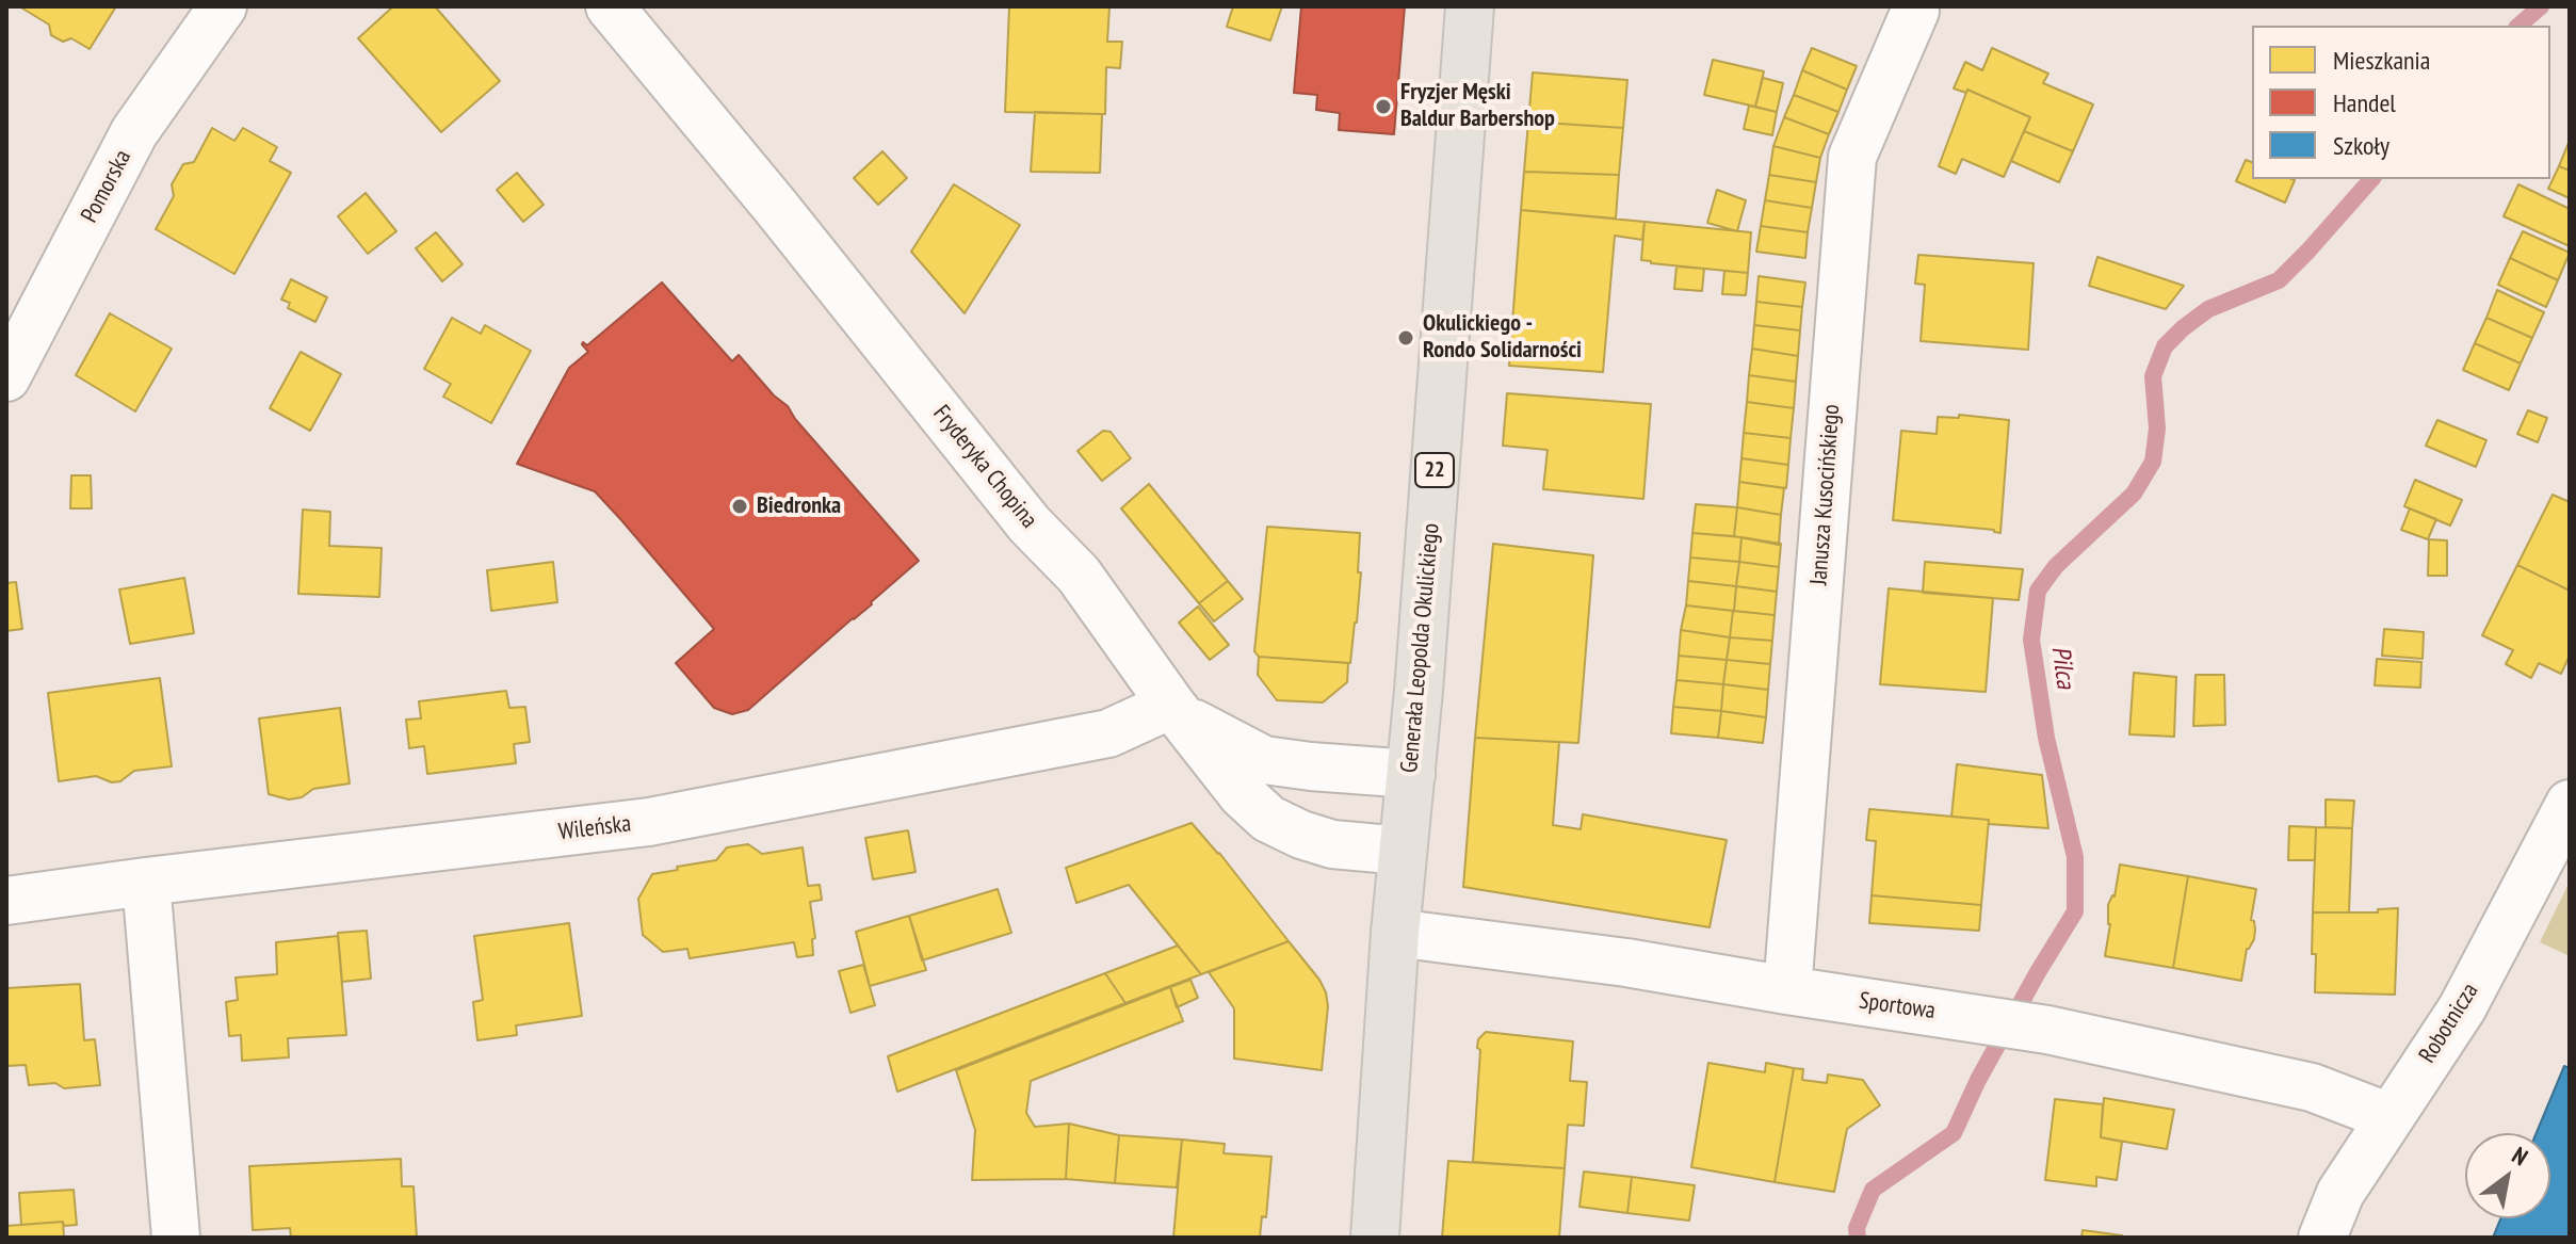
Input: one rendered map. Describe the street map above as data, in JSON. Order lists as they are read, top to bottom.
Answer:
{
  "streets": {
    "main road": ["22", "Generała Leopolda Okulickiego"],
    "street": [
      "Pomorska",
      "Fryderyka Chopina",
      "Janusza Kusocińskiego",
      "Wileńska",
      "Sportowa",
      "Robotnicza"
    ]
  },
  "crossings": [
    ["Fryderyka Chopina", "Generała Leopolda Okulickiego"],
    ["Fryderyka Chopina", "Wileńska"],
    ["Janusza Kusocińskiego", "Sportowa"],
    ["Generała Leopolda Okulickiego", "Sportowa"],
    ["Sportowa", "Robotnicza"]
  ],
  "water": ["Pilca"],
  "places": ["Fryzjer Męski Baldur Barbershop", "Okulickiego - Rondo Solidarności", "Biedronka"],
  "legend": ["Mieszkania", "Handel", "Szkoły"],
  "north": "top right"
}
